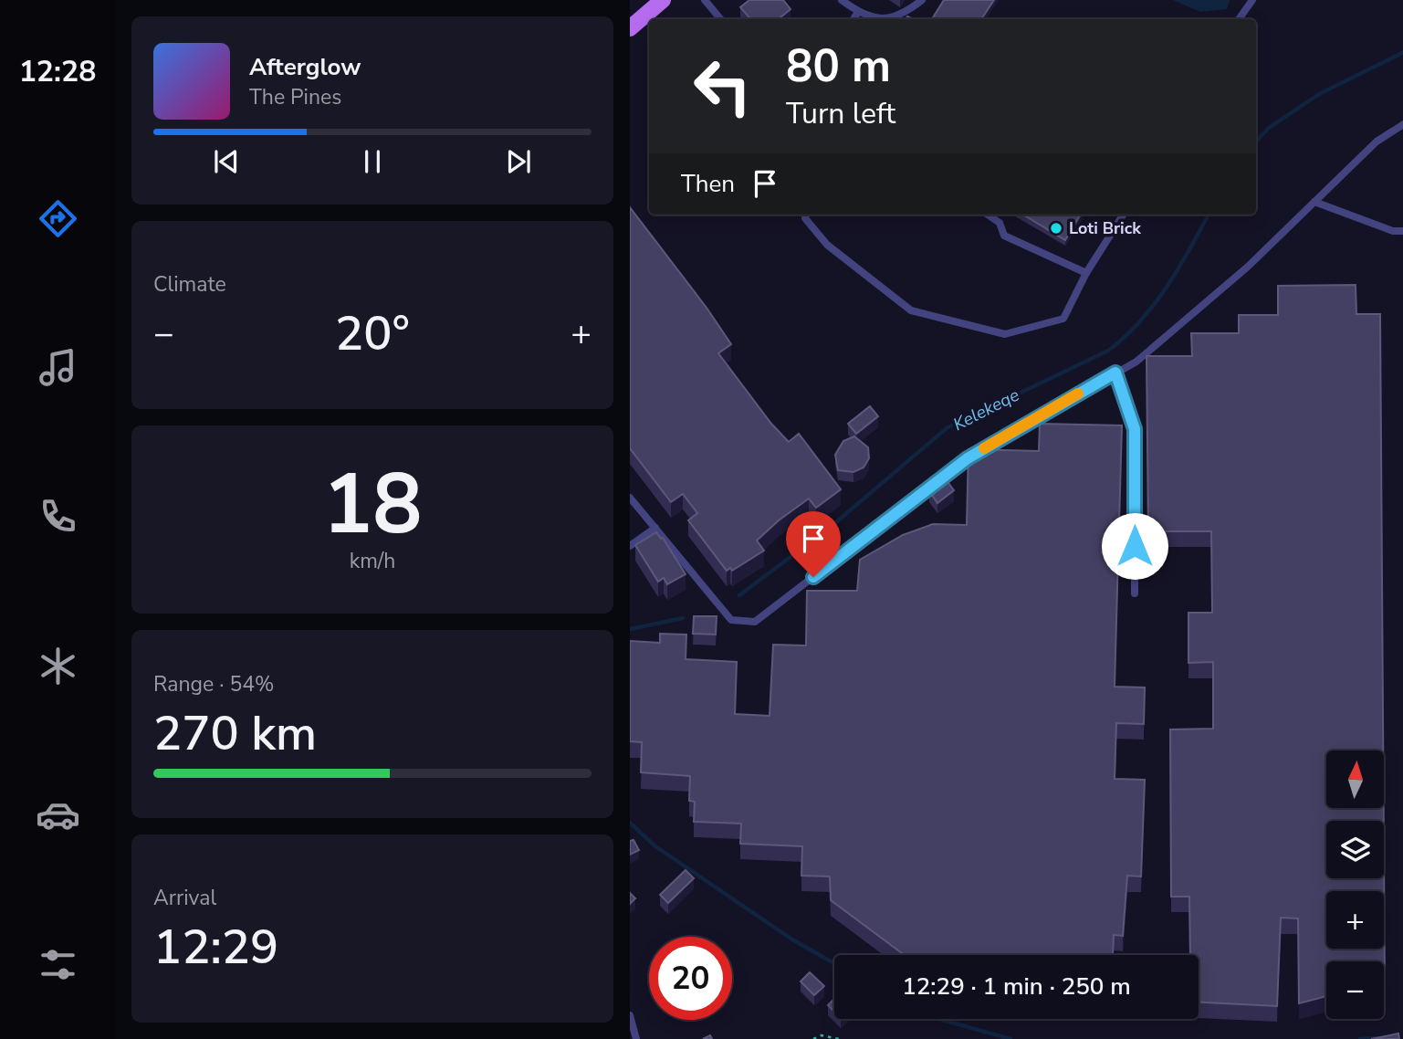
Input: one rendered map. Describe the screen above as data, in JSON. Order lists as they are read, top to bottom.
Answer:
{
  "water": ["Kelekeqe"],
  "places": ["Loti Brick"],
  "north": "top",
  "page": {
    "tabs": "12:28",
    "turn": ["80 m", "Turn left"],
    "song": ["Afterglow", "The Pines"],
    "then": "Then",
    "tile": [
      "Climate",
      ["18", "km/h"],
      ["Range · 54%", "270 km"],
      ["Arrival", "12:29"]
    ],
    "heat": ["−", "20°", "+"],
    "map_buttons": ["+", "−"],
    "limit": "20",
    "trip": "12:29 · 1 min · 250 m"
  }
}
